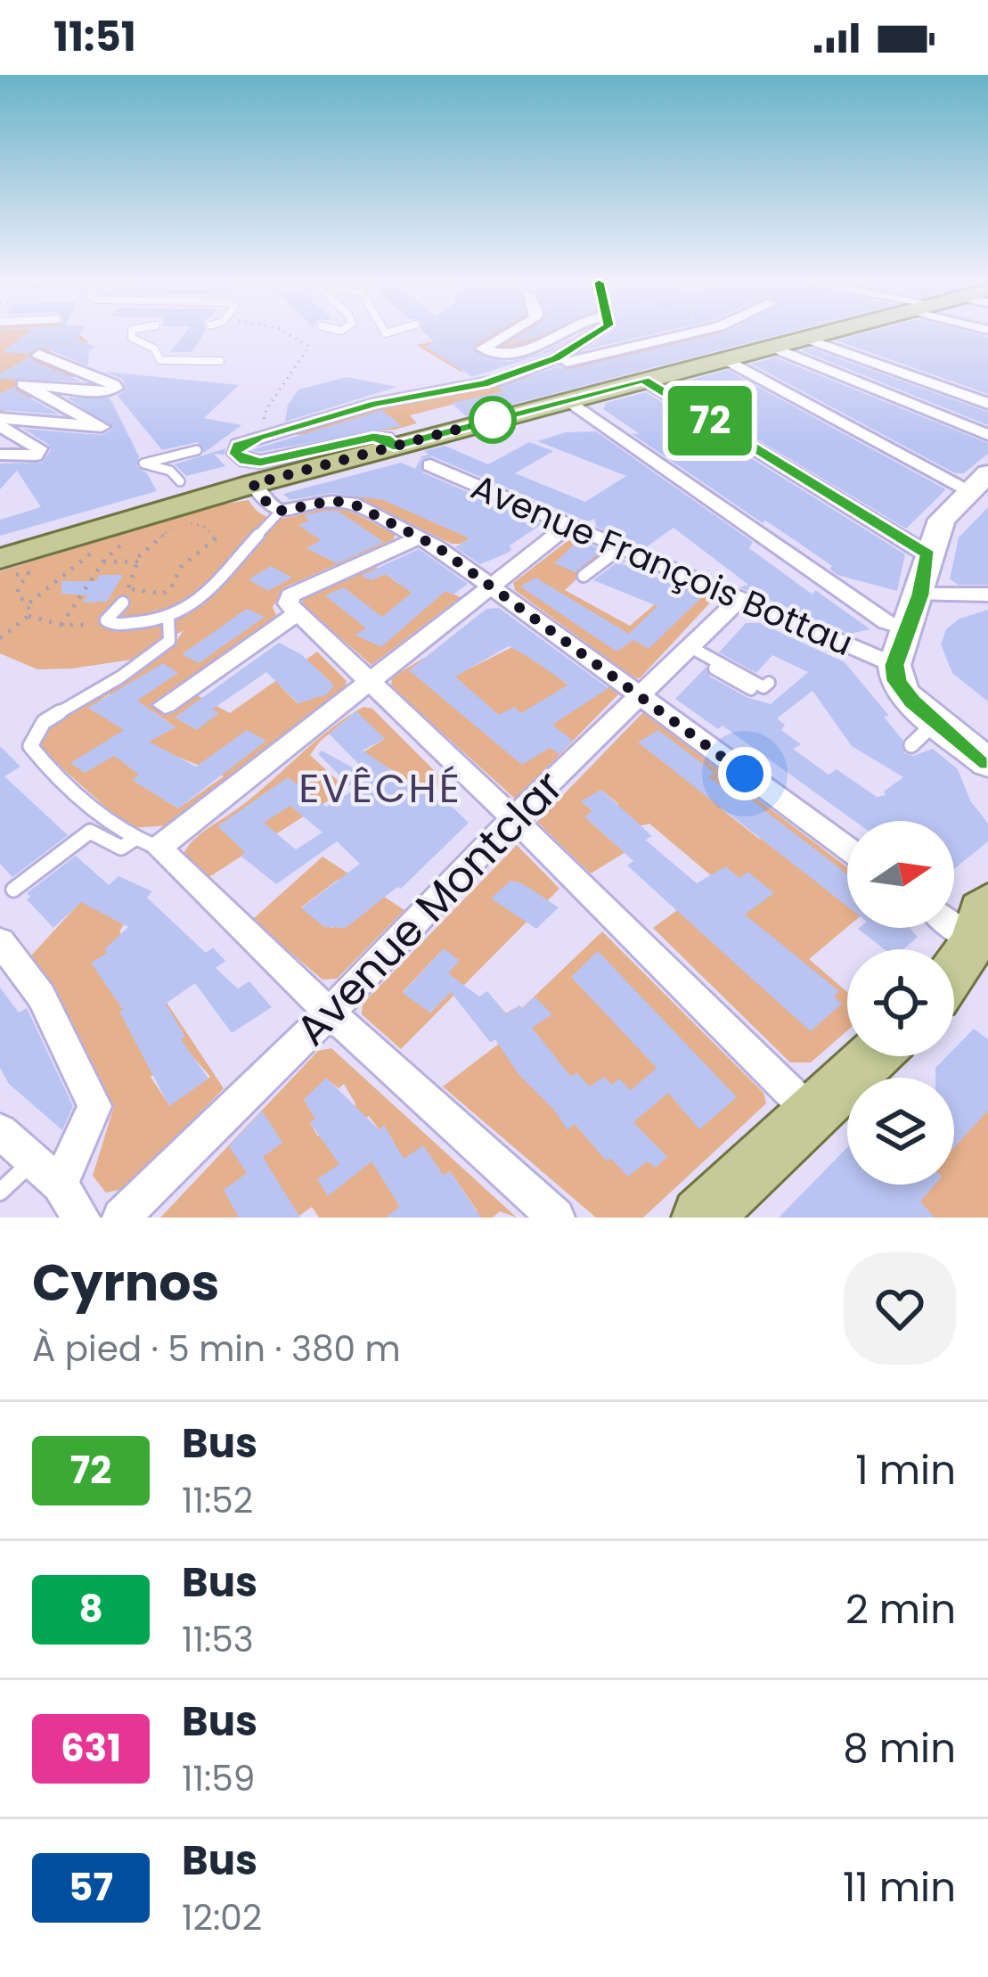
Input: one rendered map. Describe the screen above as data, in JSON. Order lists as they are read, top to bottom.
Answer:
{
  "streets": {
    "street": ["Avenue François Bottau", "Avenue Montclar"]
  },
  "crossings": [
    ["Avenue François Bottau", "Avenue Montclar"]
  ],
  "districts": ["EVÊCHÉ"],
  "lines": ["bus line 72"],
  "north": "right",
  "page": {
    "status": "11:51",
    "on_map": "72",
    "heading": ["Cyrnos", "À pied · 5 min · 380 m"],
    "list": [
      {
        "mark": "72",
        "name": "Bus",
        "note": "11:52",
        "value": "1 min"
      },
      {
        "mark": "8",
        "name": "Bus",
        "note": "11:53",
        "value": "2 min"
      },
      {
        "mark": "631",
        "name": "Bus",
        "note": "11:59",
        "value": "8 min"
      },
      {
        "mark": "57",
        "name": "Bus",
        "note": "12:02",
        "value": "11 min"
      }
    ]
  }
}
